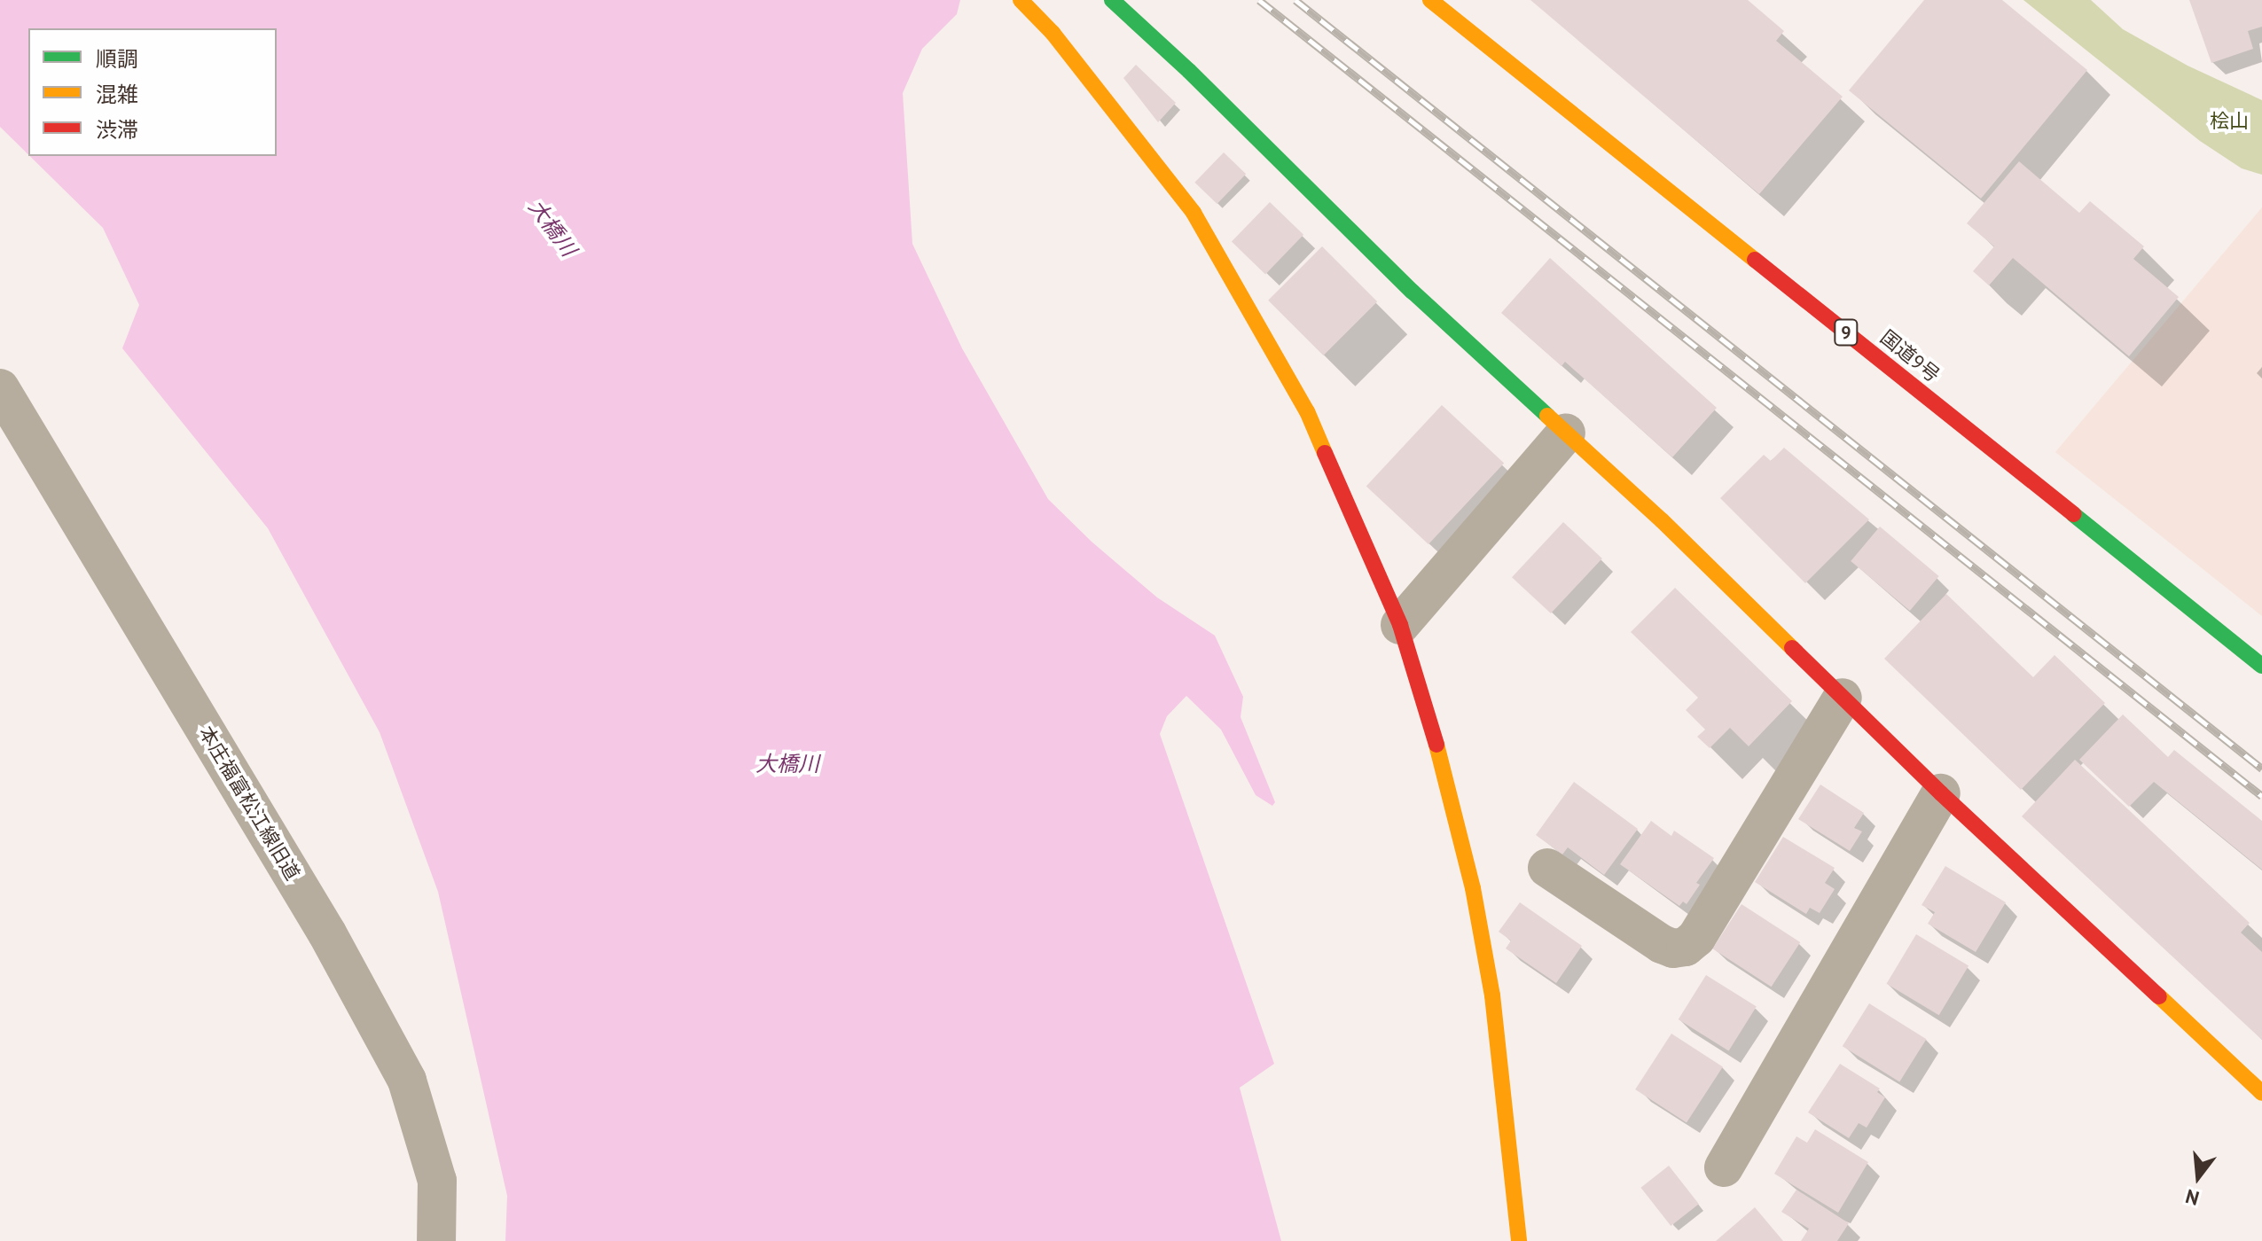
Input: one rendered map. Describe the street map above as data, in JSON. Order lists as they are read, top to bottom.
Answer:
{
  "streets": {
    "main road": ["9", "国道9号"],
    "street": ["本庄福富松江線旧道"]
  },
  "water": ["大橋川"],
  "parks": ["桧山"],
  "legend": ["順調", "混雑", "渋滞"],
  "north": "bottom"
}
